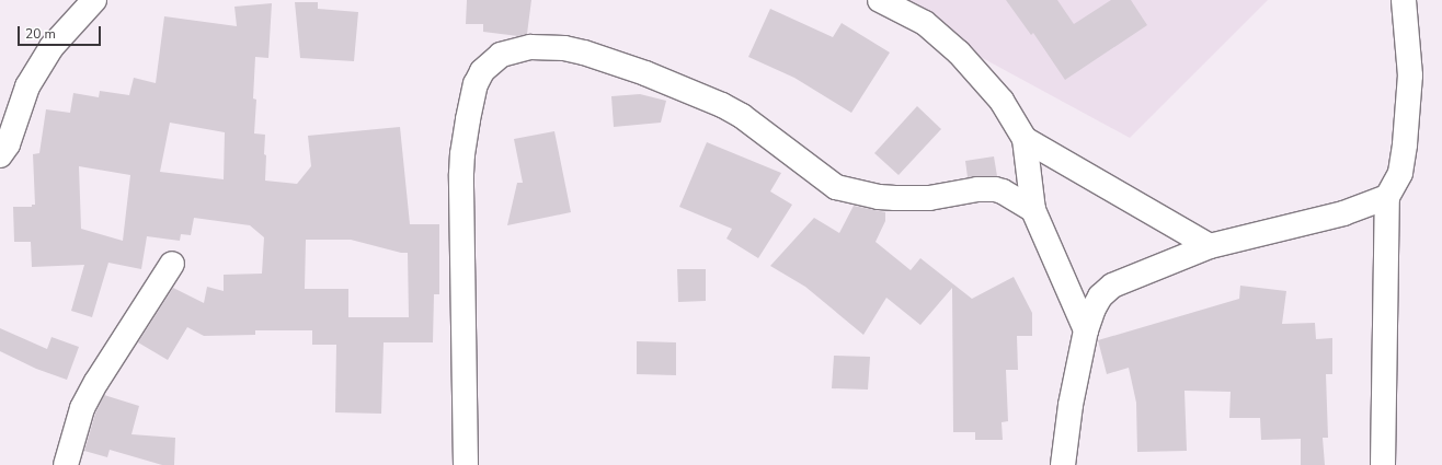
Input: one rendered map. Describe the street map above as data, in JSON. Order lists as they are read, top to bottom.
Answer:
{
  "scale_bar": "20 m"
}
